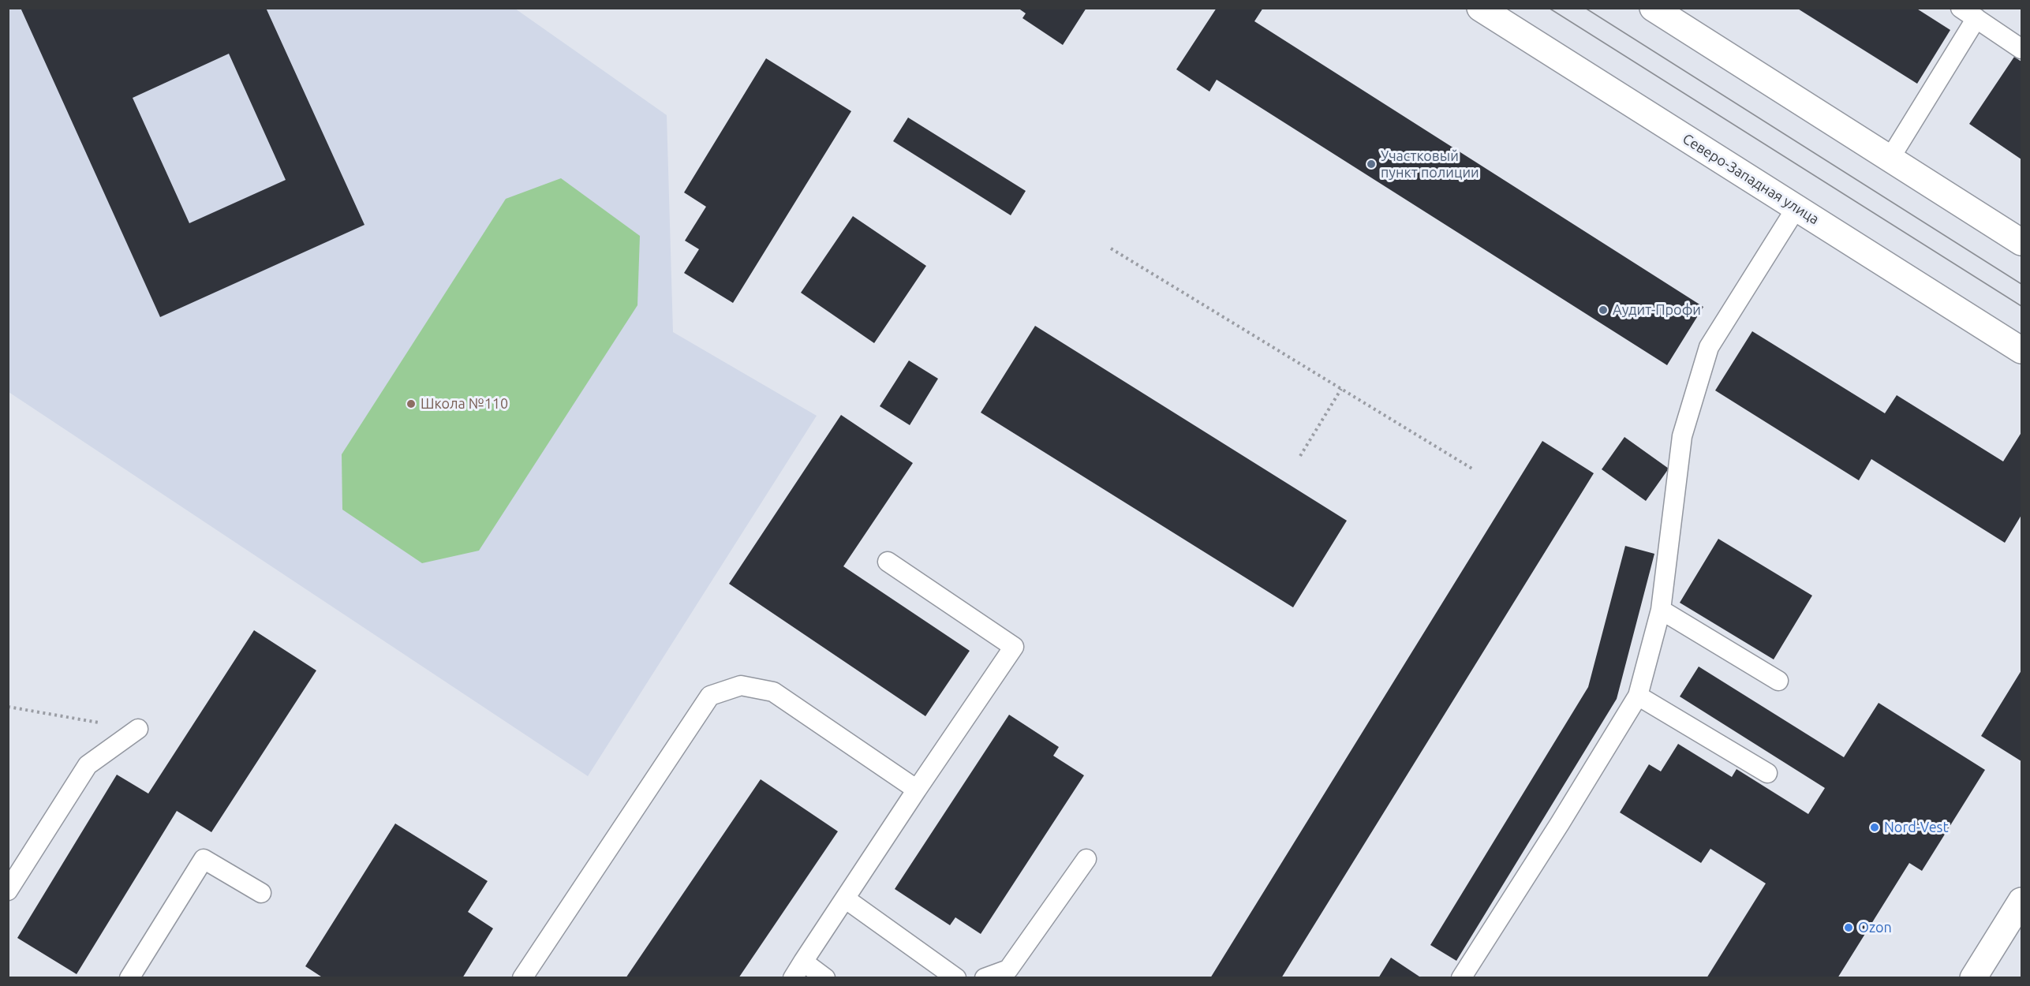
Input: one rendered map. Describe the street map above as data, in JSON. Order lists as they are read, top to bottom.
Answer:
{
  "streets": {
    "main road": ["Северо-Западная улица"]
  },
  "places": [
    "Участковый пункт полиции",
    "Аудит-Профи",
    "Школа №110",
    "Nord-Vest",
    "Ozon"
  ]
}
